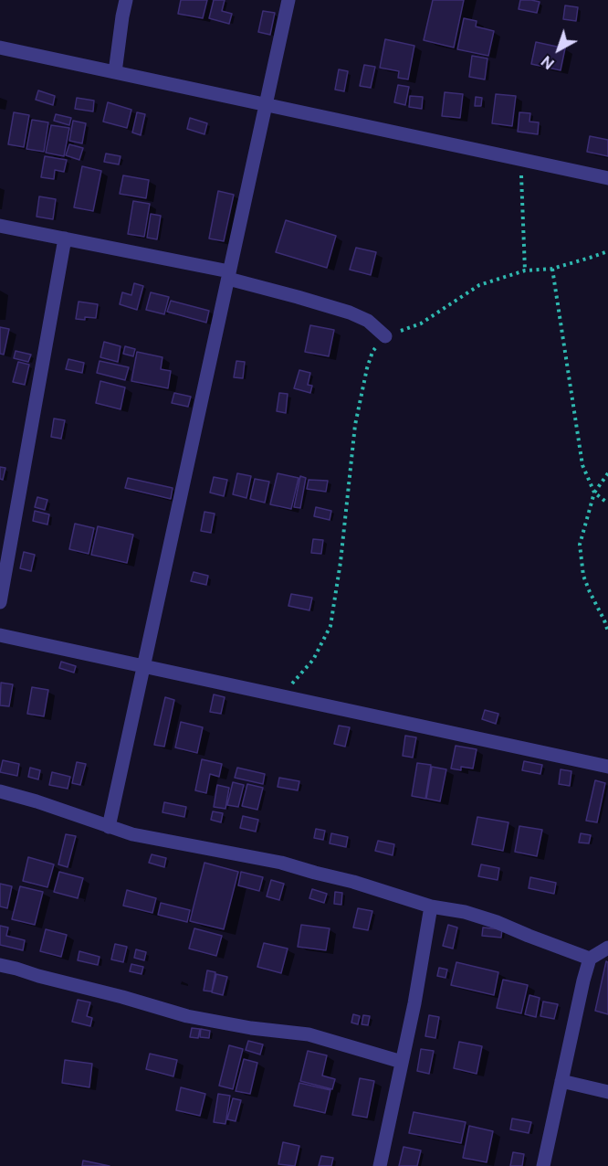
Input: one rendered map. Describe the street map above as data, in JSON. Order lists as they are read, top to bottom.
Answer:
{
  "north": "bottom left"
}
